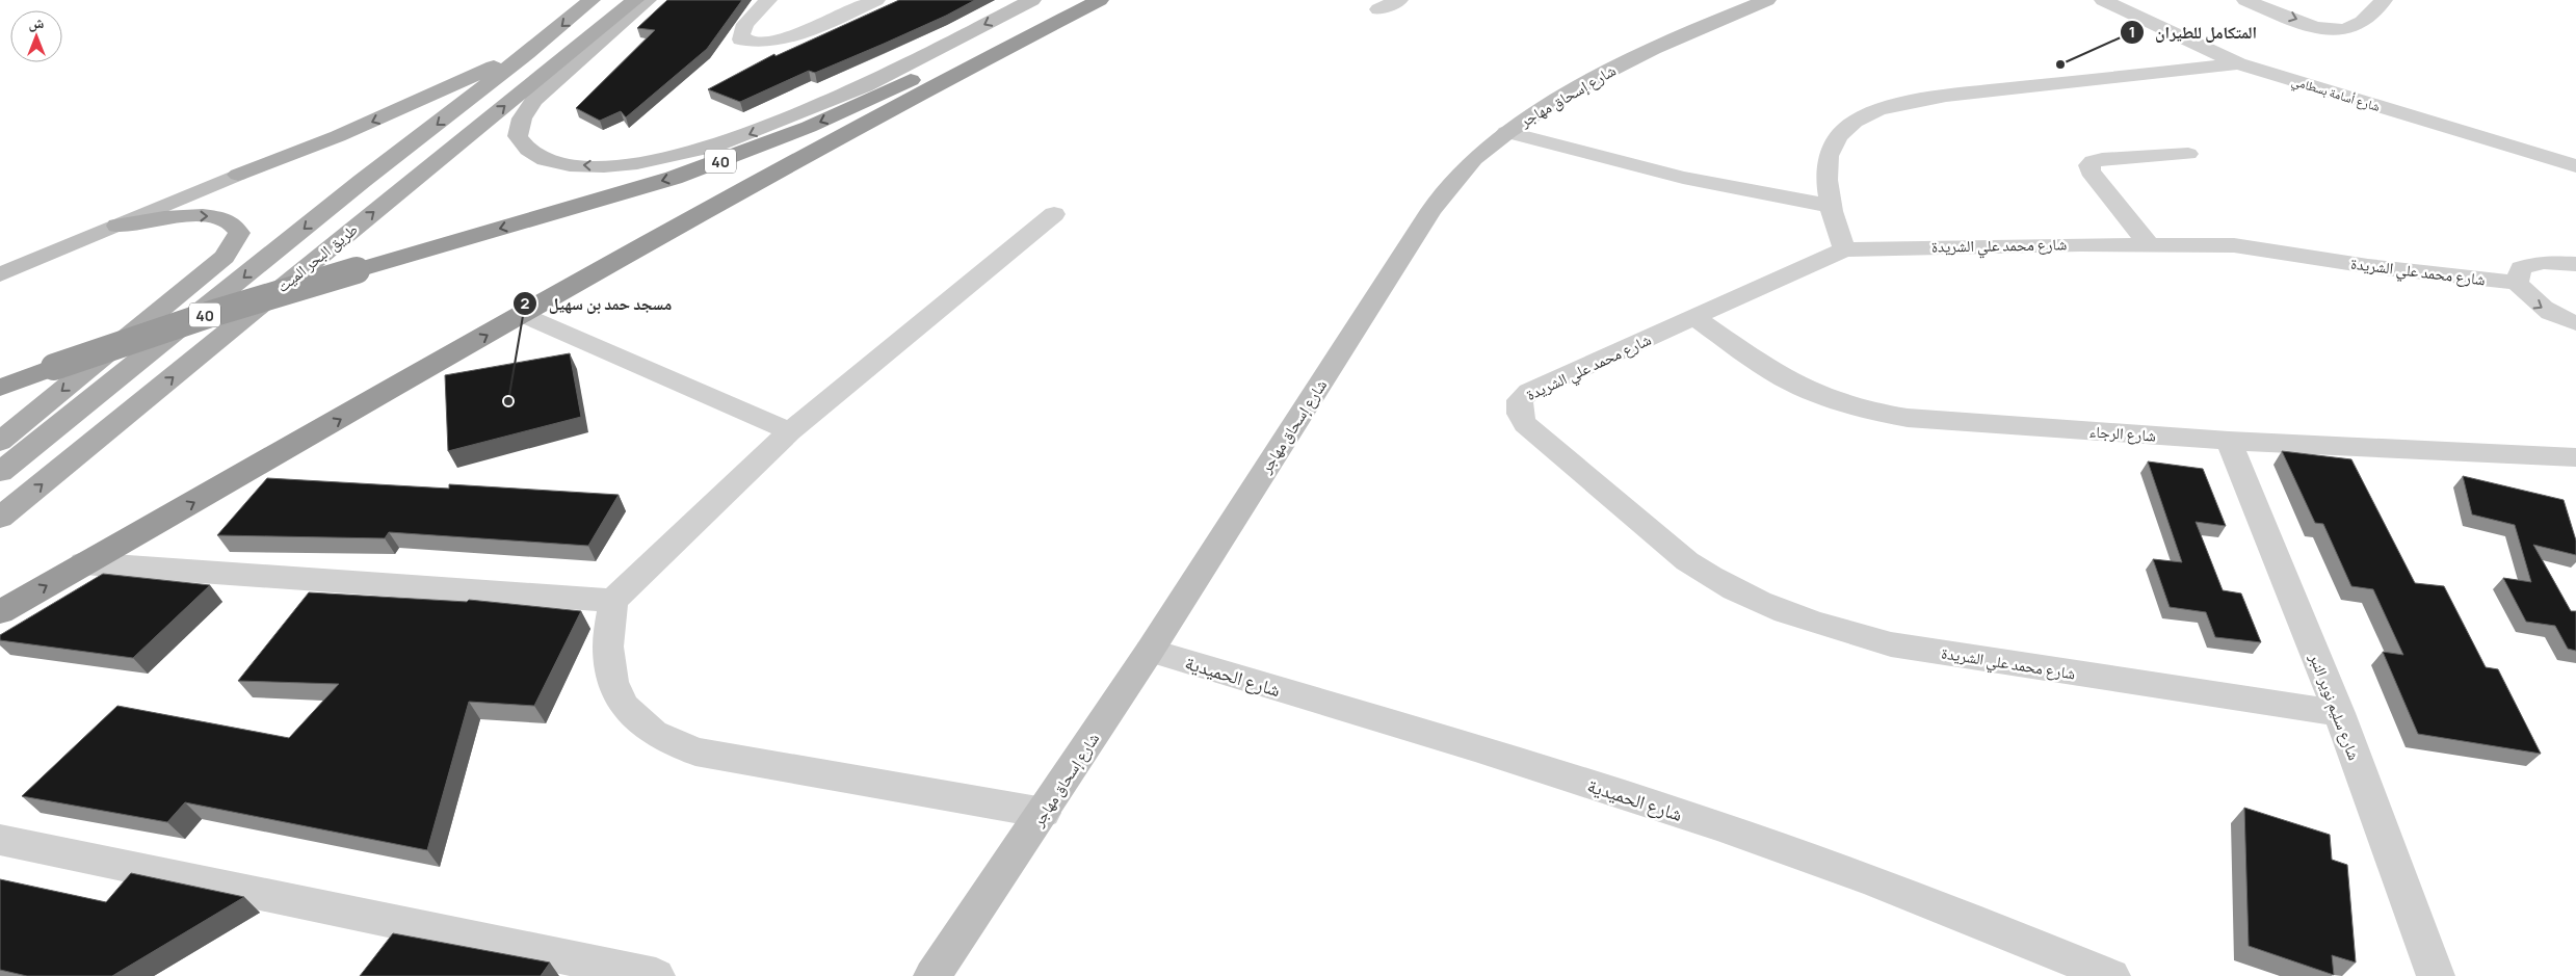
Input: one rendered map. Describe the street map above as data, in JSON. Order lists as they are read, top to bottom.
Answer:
{
  "streets": {
    "highway": ["40"],
    "main road": ["طريق البحر الميت"],
    "street": [
      "شارع أسامة بسطامي",
      "شارع إسحاق مهاجر",
      "شارع محمد علي الشريدة",
      "شارع الرجاء",
      "شارع الحميدية",
      "شارع سليم نوير النبر"
    ]
  },
  "crossings": [
    ["شارع إسحاق مهاجر", "شارع الحميدية"],
    ["شارع محمد علي الشريدة", "شارع الرجاء"],
    ["شارع محمد علي الشريدة", "شارع سليم نوير النبر"],
    ["شارع الرجاء", "شارع سليم نوير النبر"]
  ],
  "places": ["المتكامل للطيران", "مسجد حمد بن سهيل"],
  "north": "top"
}
